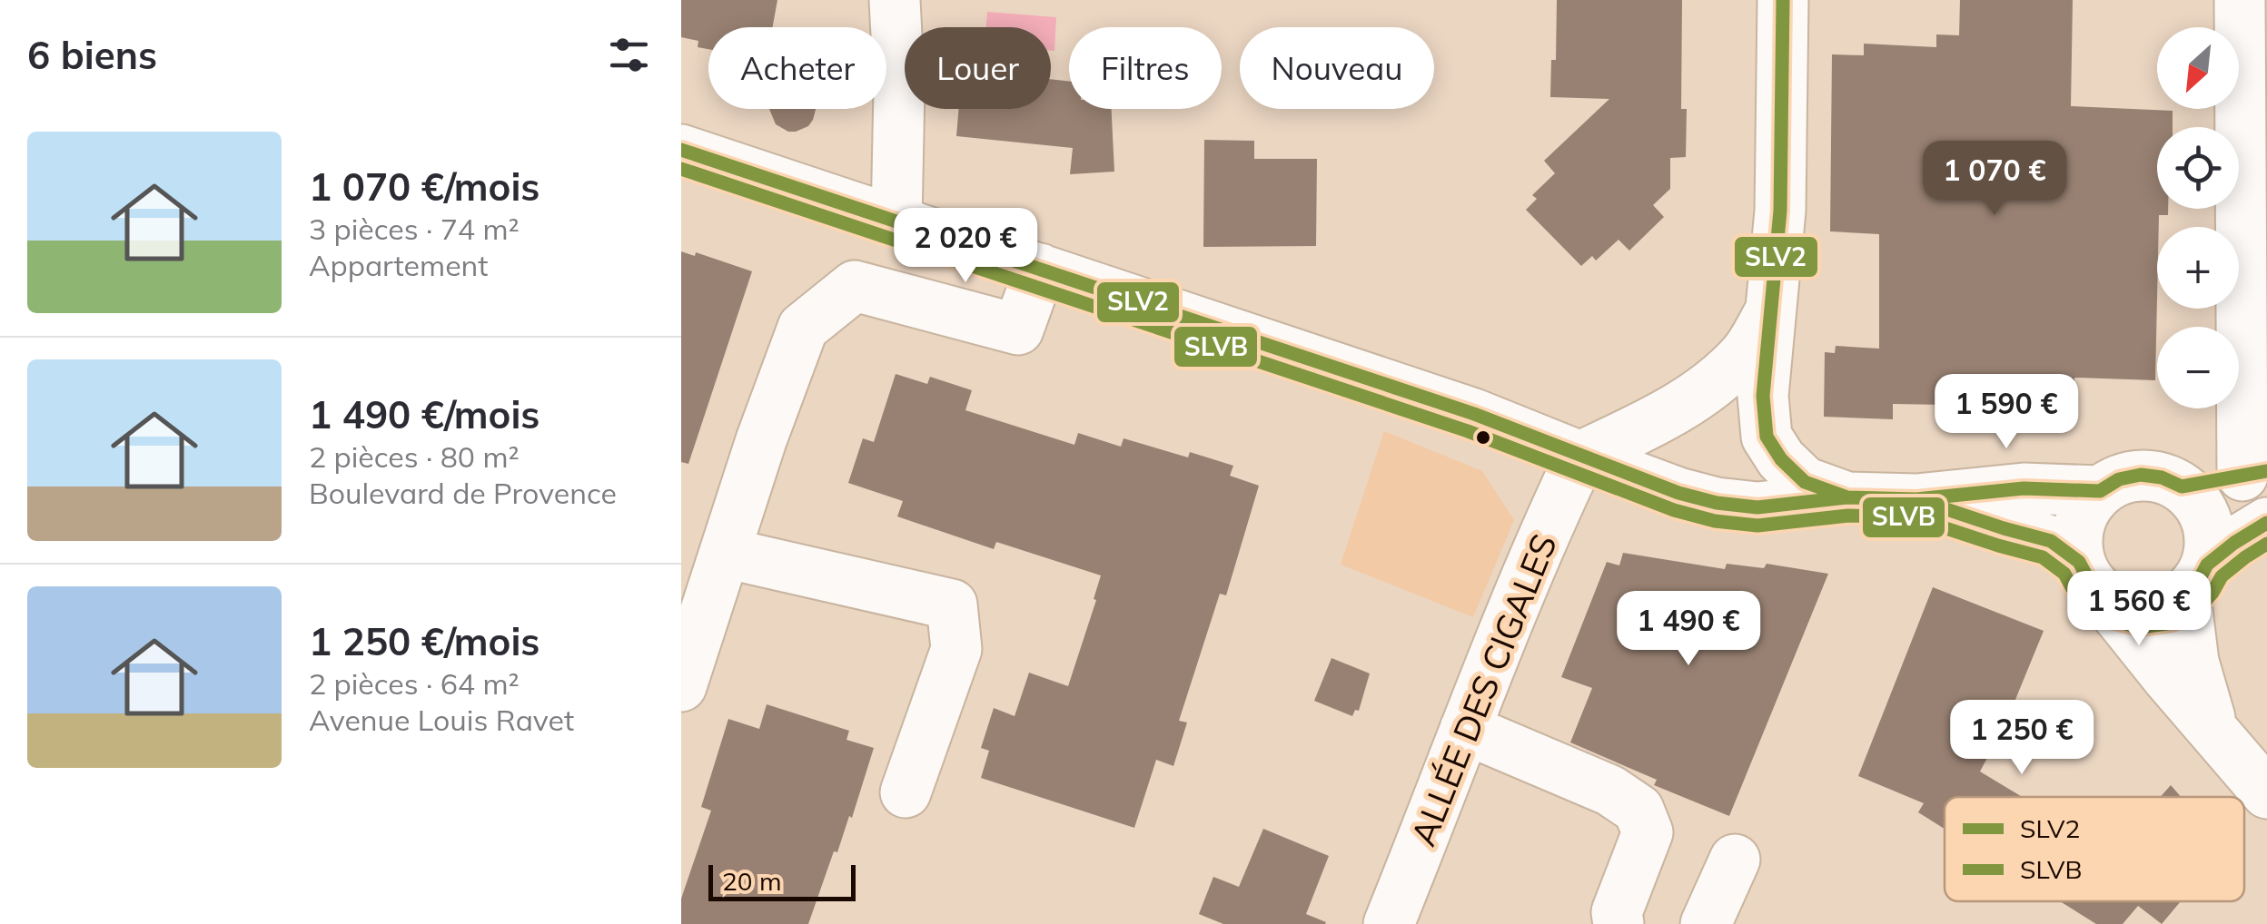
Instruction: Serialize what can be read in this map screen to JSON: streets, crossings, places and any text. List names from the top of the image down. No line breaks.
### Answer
{"streets":{"street":["ALLÉE DES CIGALES"]},"lines":["transit line SLV2","transit line SLVB"],"legend":["SLV2","SLVB"],"scale_bar":"20 m","north":"bottom left","page":{"heading":"6 biens","map_buttons":["+","−"],"chip":["Acheter","Louer","Filtres","Nouveau"],"list":[{"name":"1 070 €/mois","note":"3 pièces · 74 m² · Appartement"},{"name":"1 490 €/mois","note":"2 pièces · 80 m² · Boulevard de Provence"},{"name":"1 250 €/mois","note":"2 pièces · 64 m² · Avenue Louis Ravet"}],"price":["1 070 €","2 020 €","1 590 €","1 560 €","1 490 €","1 250 €"],"scale":"20 m"}}
